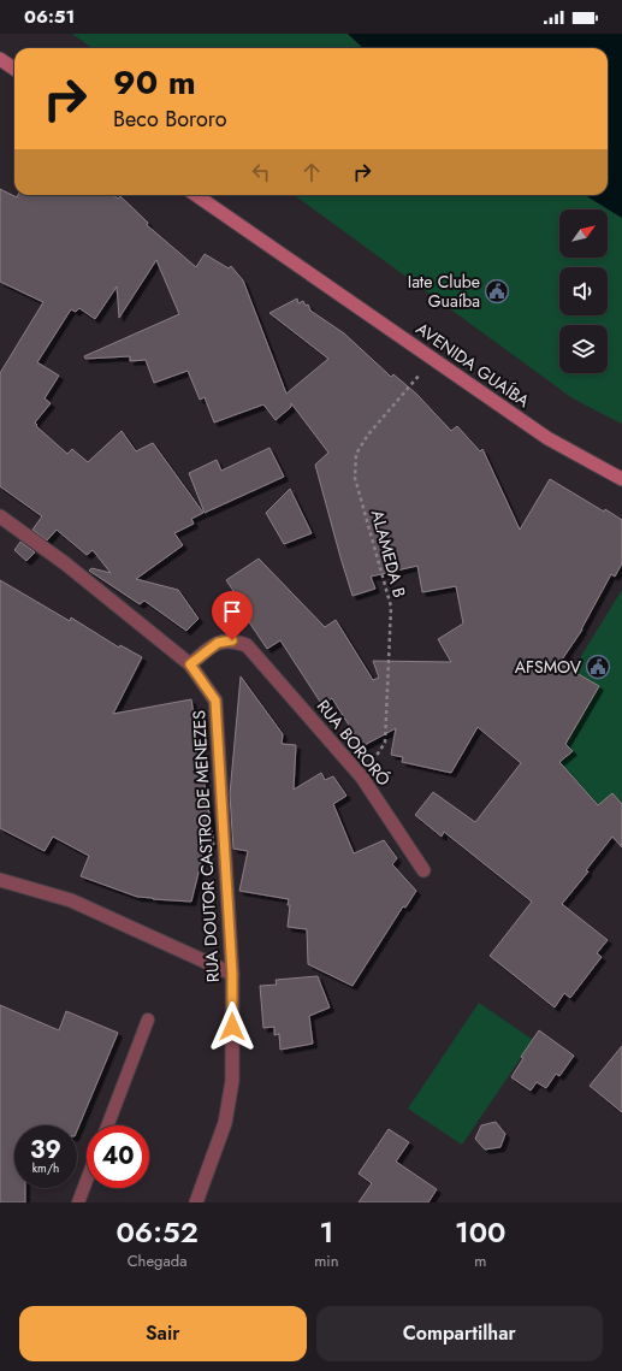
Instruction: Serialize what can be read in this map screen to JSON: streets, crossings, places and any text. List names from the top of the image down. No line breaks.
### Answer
{"streets":{"main road":["AVENIDA GUAÍBA"],"street":["RUA BORORÓ","RUA DOUTOR CASTRO DE MENEZES"],"path":["ALAMEDA B"]},"crossings":[["AVENIDA GUAÍBA","ALAMEDA B"],["ALAMEDA B","RUA BORORÓ"],["RUA BORORÓ","RUA DOUTOR CASTRO DE MENEZES"]],"places":{"public building":["Iate Clube Guaíba","AFSMOV"]},"north":"top right","page":{"status":"06:51","turn":["90 m","Beco Bororo"],"speed":"39 km/h","limit":"40","eta":["06:52","Chegada","1","min","100","m"],"buttons":["Sair","Compartilhar"]}}
